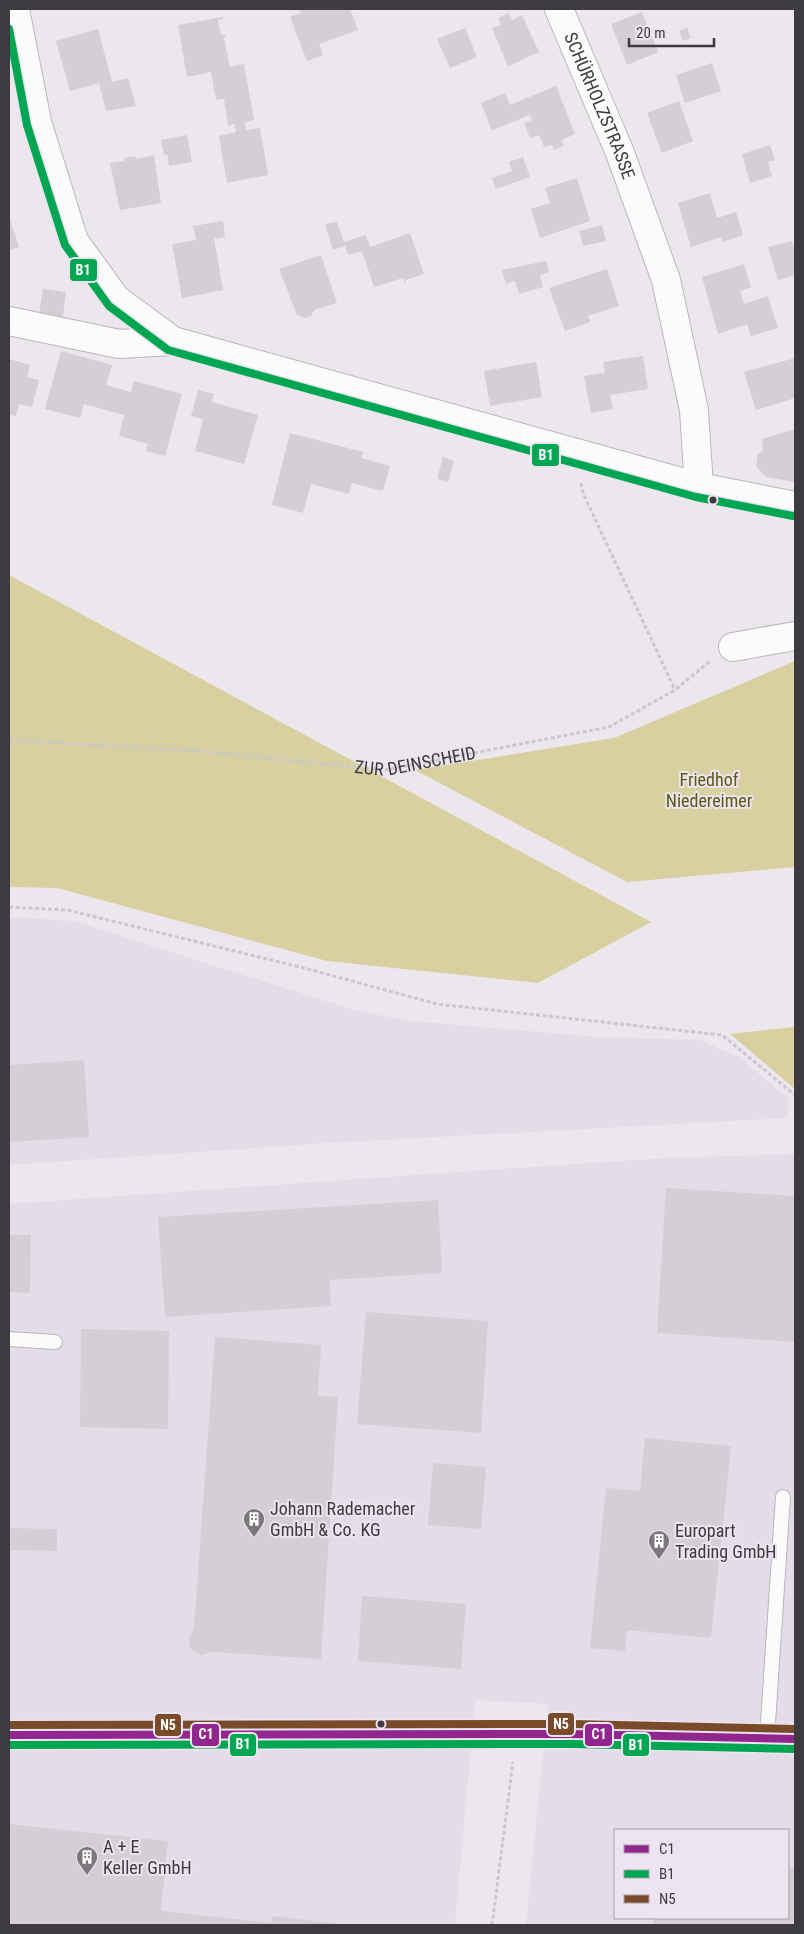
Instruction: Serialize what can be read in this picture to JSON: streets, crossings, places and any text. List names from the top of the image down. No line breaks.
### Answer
{"streets":{"street":["SCHÜRHOLZSTRASSE"],"path":["ZUR DEINSCHEID"]},"parks":["Friedhof Niedereimer"],"places":{"building":["Johann Rademacher GmbH & Co. KG","Europart Trading GmbH","A + E Keller GmbH"]},"lines":["transit line B1","transit line N5","transit line C1"],"legend":["C1","B1","N5"],"scale_bar":"20 m"}
